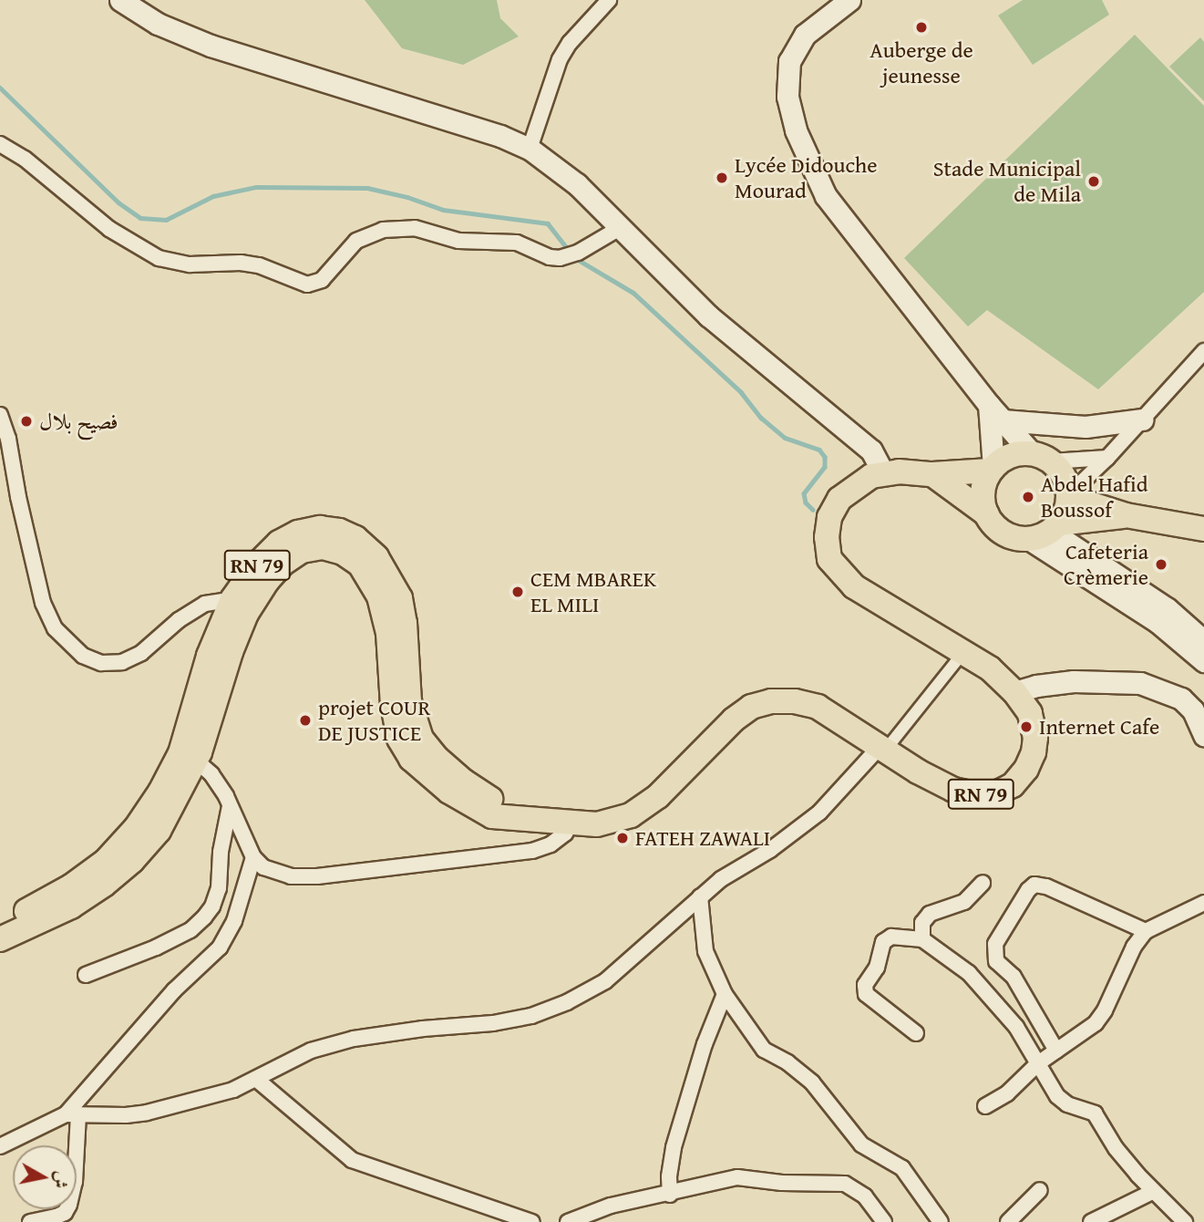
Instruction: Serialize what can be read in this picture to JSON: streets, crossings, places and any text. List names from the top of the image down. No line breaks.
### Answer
{"streets":{"main road":["RN 79"]},"places":["Auberge de jeunesse","Lycée Didouche Mourad","Stade Municipal de Mila","فصيح بلال","Abdel Hafid Boussof","Cafeteria Crèmerie","CEM MBAREK EL MILI","projet COUR DE JUSTICE","Internet Cafe","FATEH ZAWALI"],"north":"right"}
